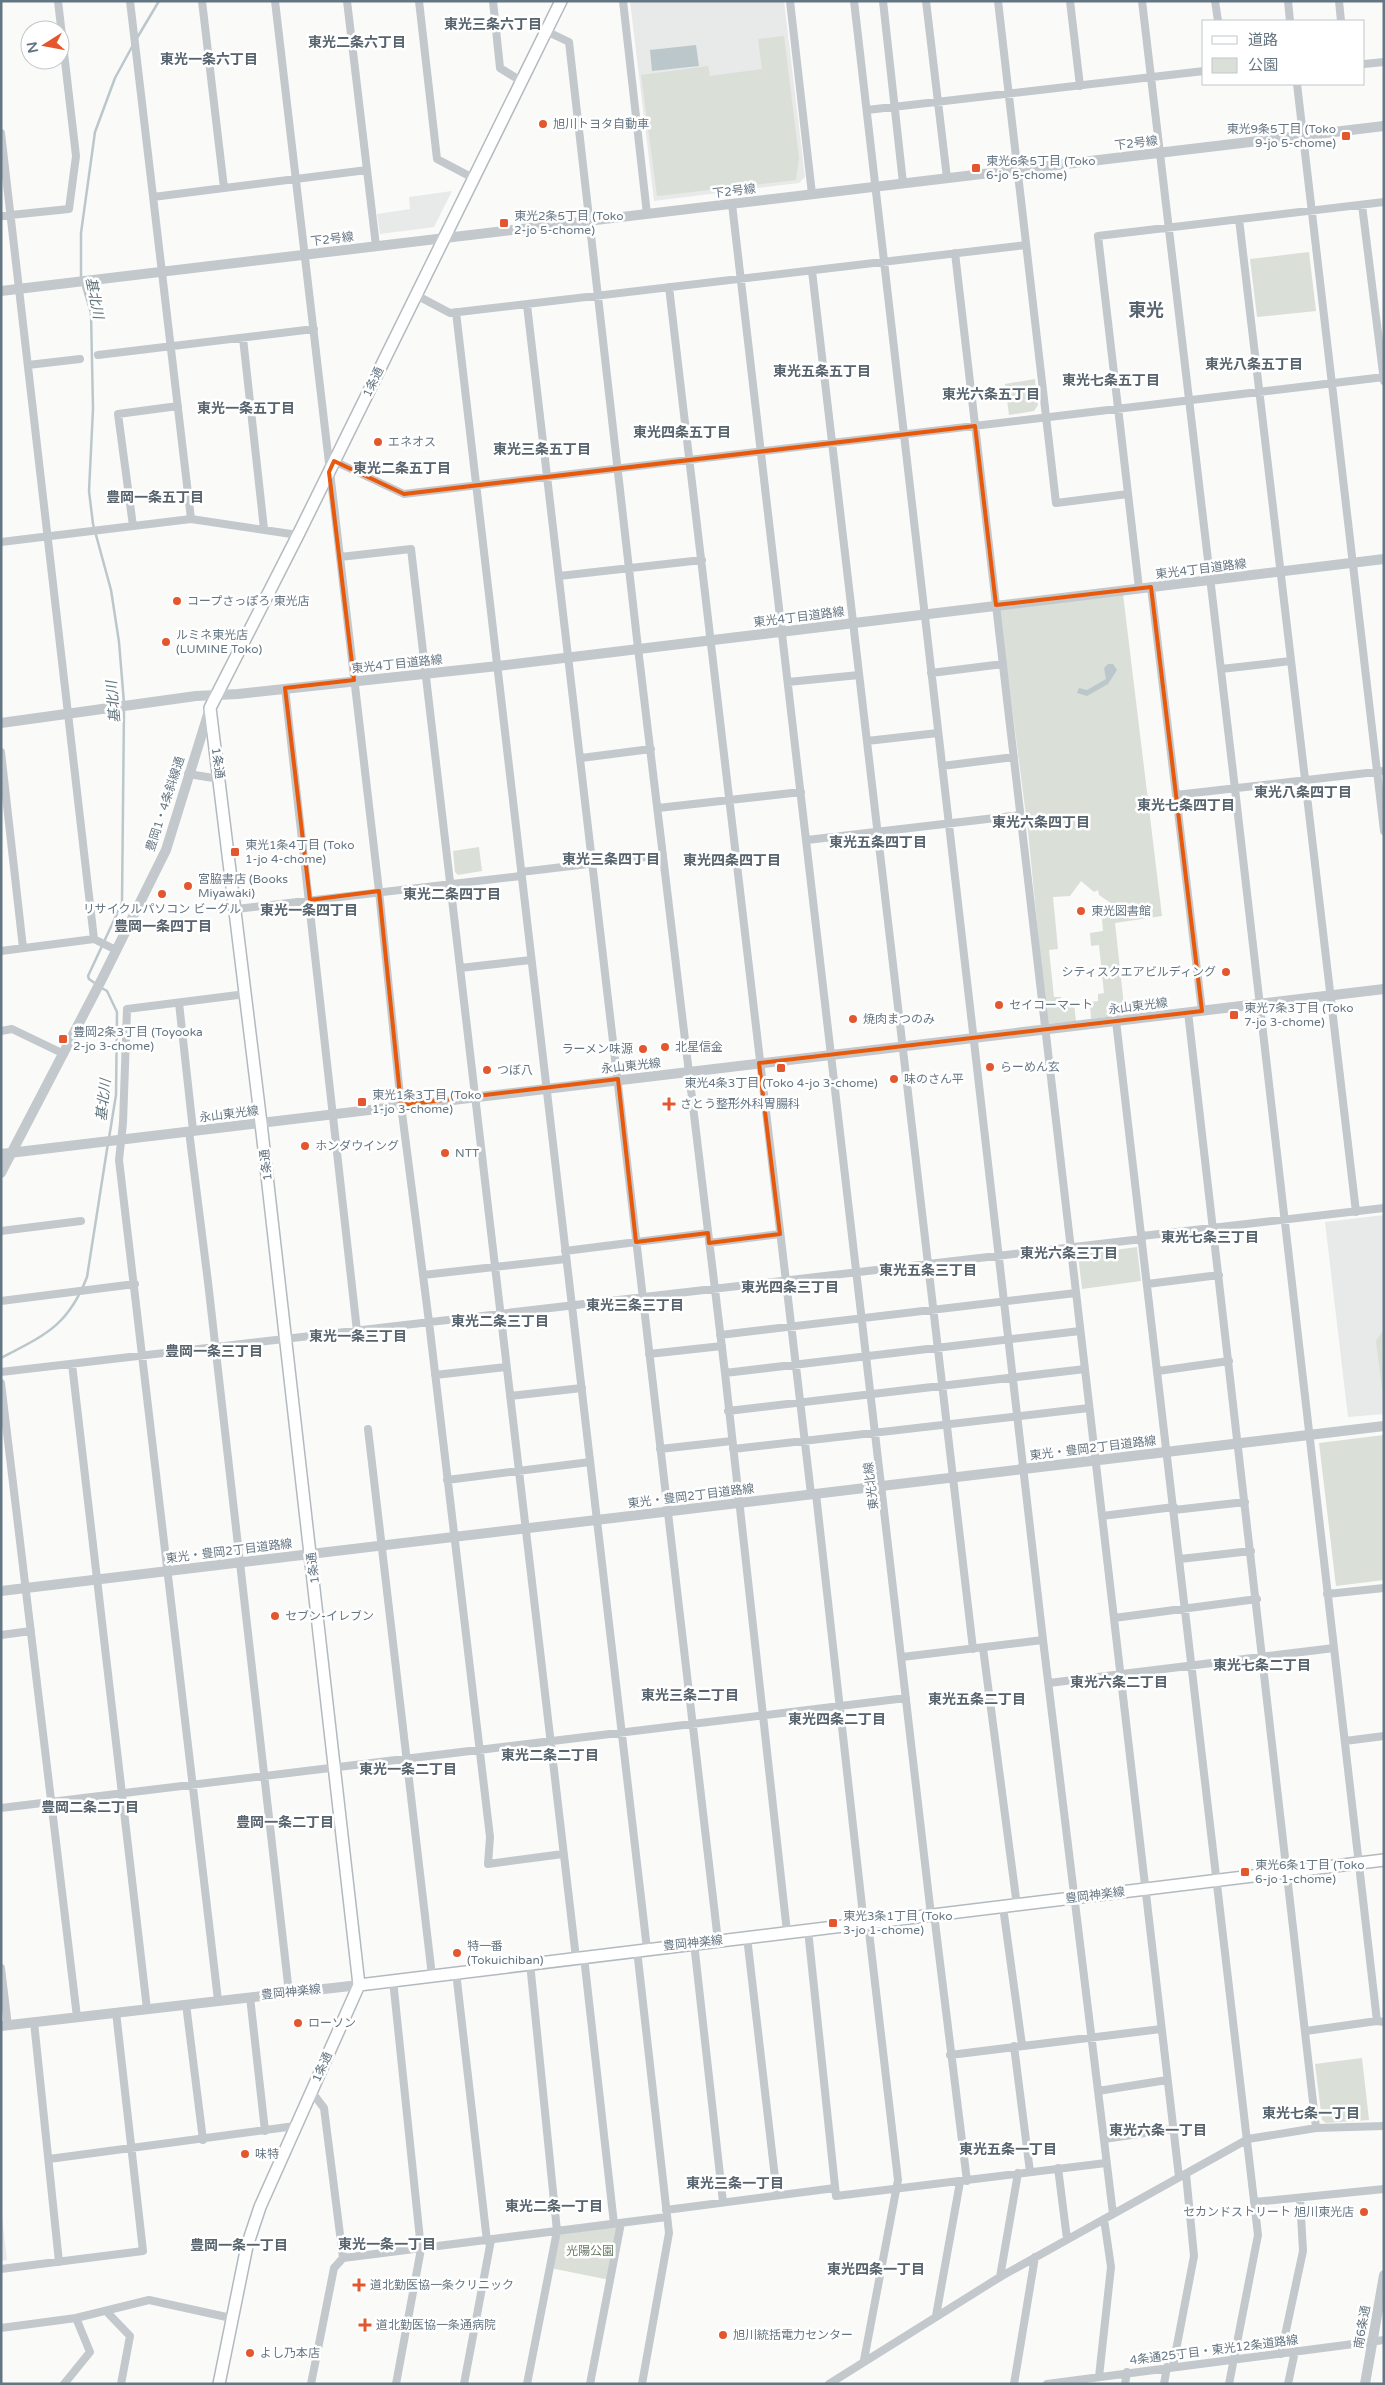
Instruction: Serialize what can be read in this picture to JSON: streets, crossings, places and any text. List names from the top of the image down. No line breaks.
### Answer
{"streets":{"main road":["1条通","豊岡神楽線"],"street":["下2号線","東光4丁目道路線","豊岡1・4条斜線通","永山東光線","東光・豊岡2丁目道路線","東光北線","南6条通","4条通25丁目・東光12条道路線"]},"crossings":[["下2号線","1条通"],["下2号線","東光北線"],["1条通","東光4丁目道路線"],["1条通","豊岡1・4条斜線通"],["1条通","永山東光線"],["1条通","東光・豊岡2丁目道路線"],["1条通","豊岡神楽線"],["東光4丁目道路線","東光北線"],["豊岡1・4条斜線通","永山東光線"],["永山東光線","東光北線"],["東光・豊岡2丁目道路線","東光北線"],["東光北線","豊岡神楽線"],["南6条通","4条通25丁目・東光12条道路線"]],"districts":["東光三条六丁目","東光二条六丁目","東光一条六丁目","東光","東光八条五丁目","東光五条五丁目","東光七条五丁目","東光六条五丁目","東光一条五丁目","東光四条五丁目","東光三条五丁目","東光二条五丁目","豊岡一条五丁目","東光八条四丁目","東光七条四丁目","東光六条四丁目","東光五条四丁目","東光三条四丁目","東光四条四丁目","東光二条四丁目","東光一条四丁目","豊岡一条四丁目","東光七条三丁目","東光六条三丁目","東光五条三丁目","東光四条三丁目","東光三条三丁目","東光二条三丁目","東光一条三丁目","豊岡一条三丁目","東光七条二丁目","東光六条二丁目","東光三条二丁目","東光五条二丁目","東光四条二丁目","東光二条二丁目","東光一条二丁目","豊岡二条二丁目","豊岡一条二丁目","東光七条一丁目","東光六条一丁目","東光五条一丁目","東光三条一丁目","東光二条一丁目","東光一条一丁目","豊岡一条一丁目","東光四条一丁目"],"water":["基北川"],"parks":["光陽公園"],"places":{"other":["旭川トヨタ自動車","エネオス","コープさっぽろ 東光店","ルミネ東光店 (LUMINE Toko)","宮脇書店 (Books Miyawaki)","リサイクルパソコン ビーグル","東光図書館","シティスクエアビルディング","セイコーマート","焼肉まつのみ","北星信金","ラーメン味源","らーめん玄","つぼ八","味のさん平","ホンダウイング","NTT","セブン-イレブン","特一番 (Tokuichiban)","ローソン","味特","セカンドストリート 旭川東光店","旭川統括電力センター","よし乃本店"],"transit":["東光9条5丁目 (Toko 9-jo 5-chome)","東光6条5丁目 (Toko 6-jo 5-chome)","東光2条5丁目 (Toko 2-jo 5-chome)","東光1条4丁目 (Toko 1-jo 4-chome)","東光7条3丁目 (Toko 7-jo 3-chome)","豊岡2条3丁目 (Toyooka 2-jo 3-chome)","東光4条3丁目 (Toko 4-jo 3-chome)","東光1条3丁目 (Toko 1-jo 3-chome)","東光6条1丁目 (Toko 6-jo 1-chome)","東光3条1丁目 (Toko 3-jo 1-chome)"],"health":["さとう整形外科胃腸科","道北勤医協一条クリニック","道北勤医協一条通病院"]},"legend":["道路","公園"],"north":"left"}
